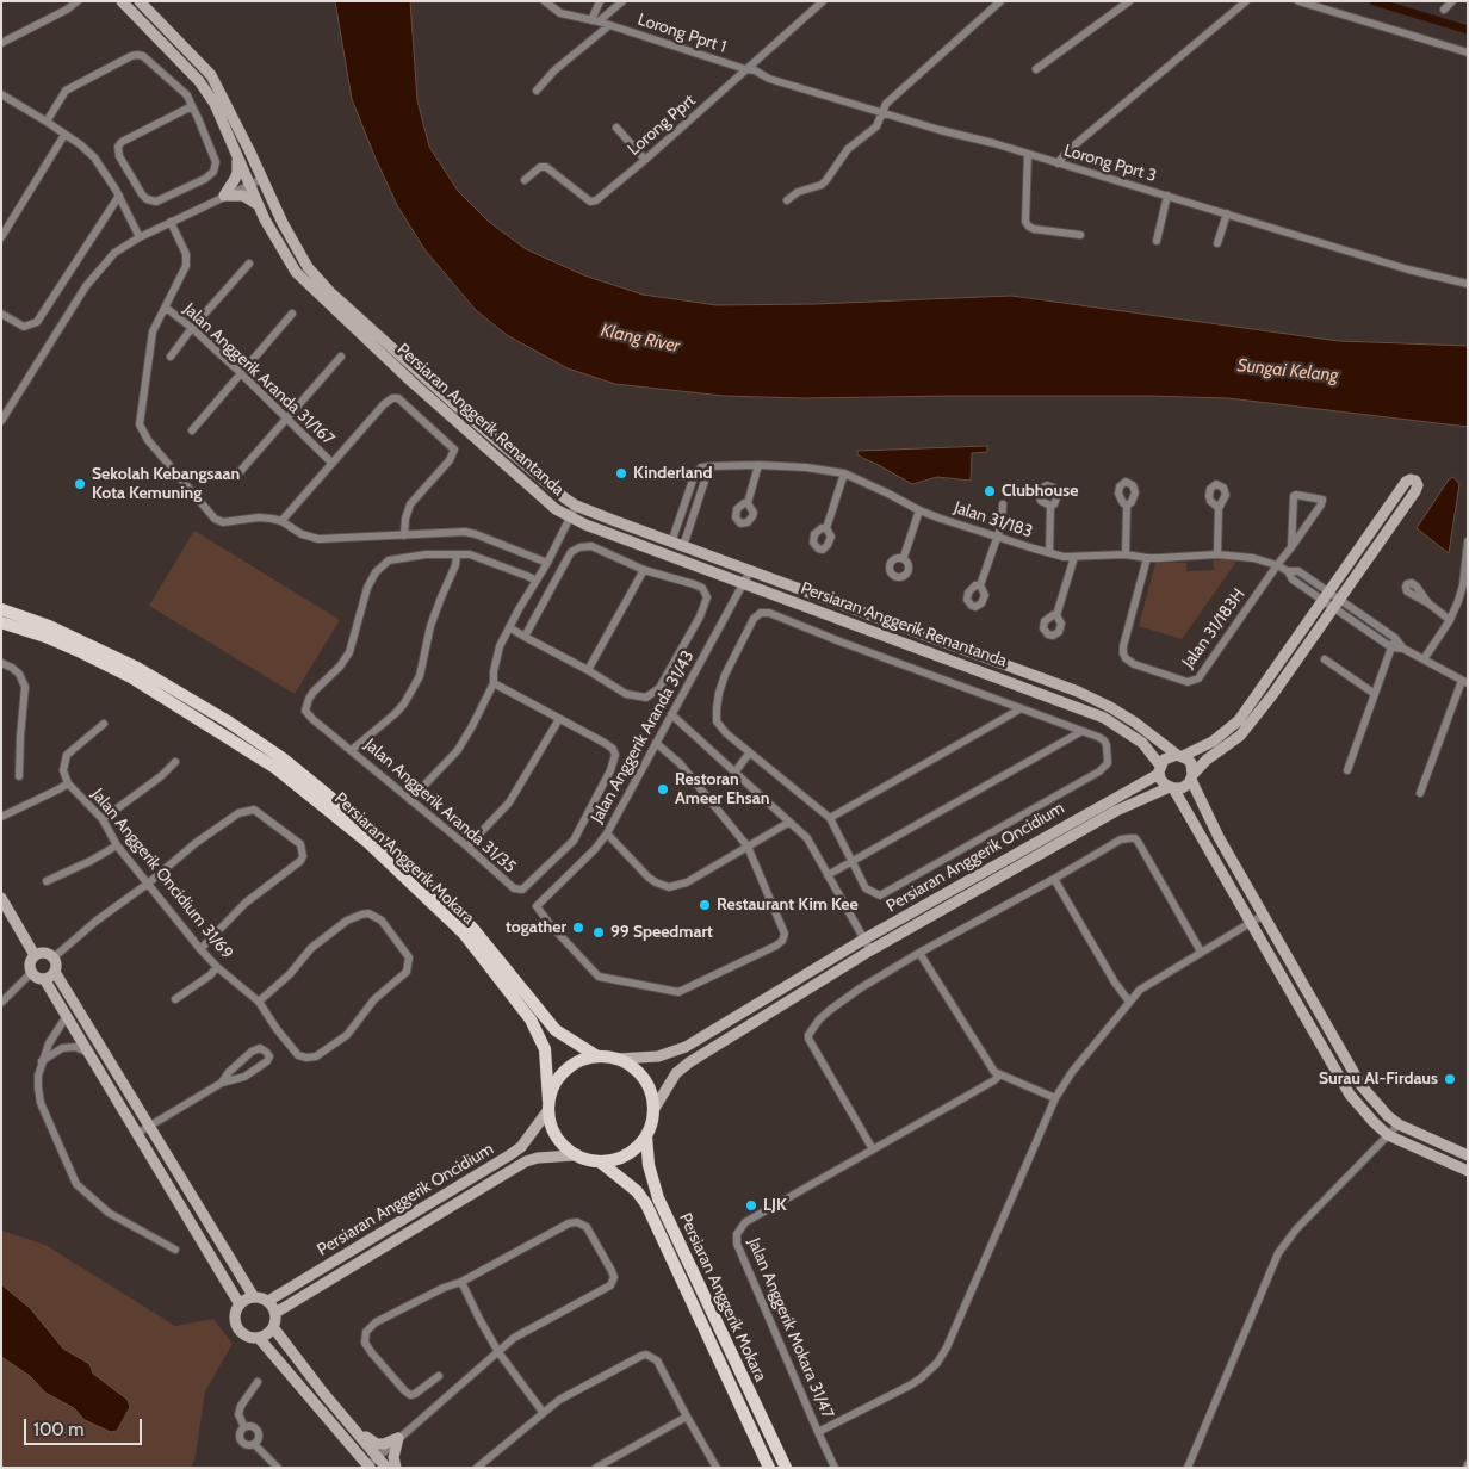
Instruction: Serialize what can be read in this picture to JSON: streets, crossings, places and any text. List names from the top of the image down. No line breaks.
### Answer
{"streets":{"main road":["Persiaran Anggerik Renantanda","Persiaran Anggerik Oncidium","Persiaran Anggerik Mokara"],"street":["Lorong Pprt 1","Lorong Pprt","Lorong Pprt 3","Jalan Anggerik Aranda 31/167","Jalan 31/183","Jalan 31/183H","Jalan Anggerik Aranda 31/43","Jalan Anggerik Aranda 31/35","Jalan Anggerik Oncidium 31/69","Jalan Anggerik Mokara 31/47"]},"crossings":[["Lorong Pprt 1","Lorong Pprt"],["Lorong Pprt 1","Lorong Pprt 3"],["Lorong Pprt","Lorong Pprt 3"],["Persiaran Anggerik Renantanda","Jalan Anggerik Aranda 31/43"],["Persiaran Anggerik Renantanda","Persiaran Anggerik Oncidium"],["Jalan 31/183","Jalan 31/183H"],["Persiaran Anggerik Oncidium","Persiaran Anggerik Mokara"]],"water":["Klang River","Sungai Kelang"],"places":["Kinderland","Sekolah Kebangsaan Kota Kemuning","Clubhouse","Restoran Ameer Ehsan","Restaurant Kim Kee","togather","99 Speedmart","Surau Al-Firdaus","LJK"],"scale_bar":"100 m"}
